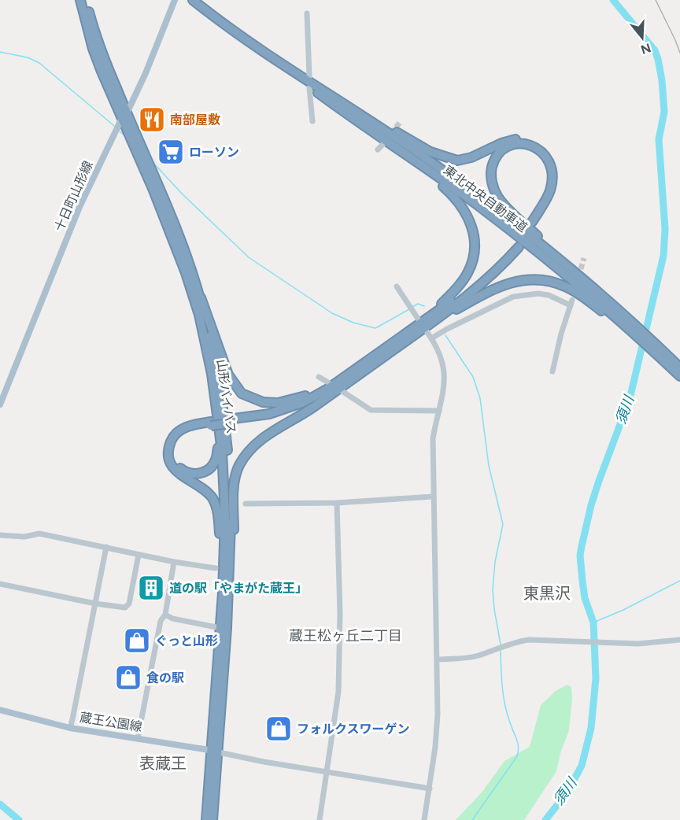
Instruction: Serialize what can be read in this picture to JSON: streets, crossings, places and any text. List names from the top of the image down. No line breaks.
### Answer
{"streets":{"highway":["東北中央自動車道","山形バイパス"],"main road":["十日町山形線","蔵王公園線"]},"crossings":[["十日町山形線","山形バイパス"],["山形バイパス","蔵王公園線"]],"districts":["東黒沢","蔵王松ヶ丘二丁目","表蔵王"],"water":["須川"],"places":{"restaurant":["南部屋敷"],"supermarket":["ローソン"],"building":["道の駅「やまがた蔵王」"],"shop":["ぐっと山形","食の駅","フォルクスワーゲン"]},"north":"bottom"}
